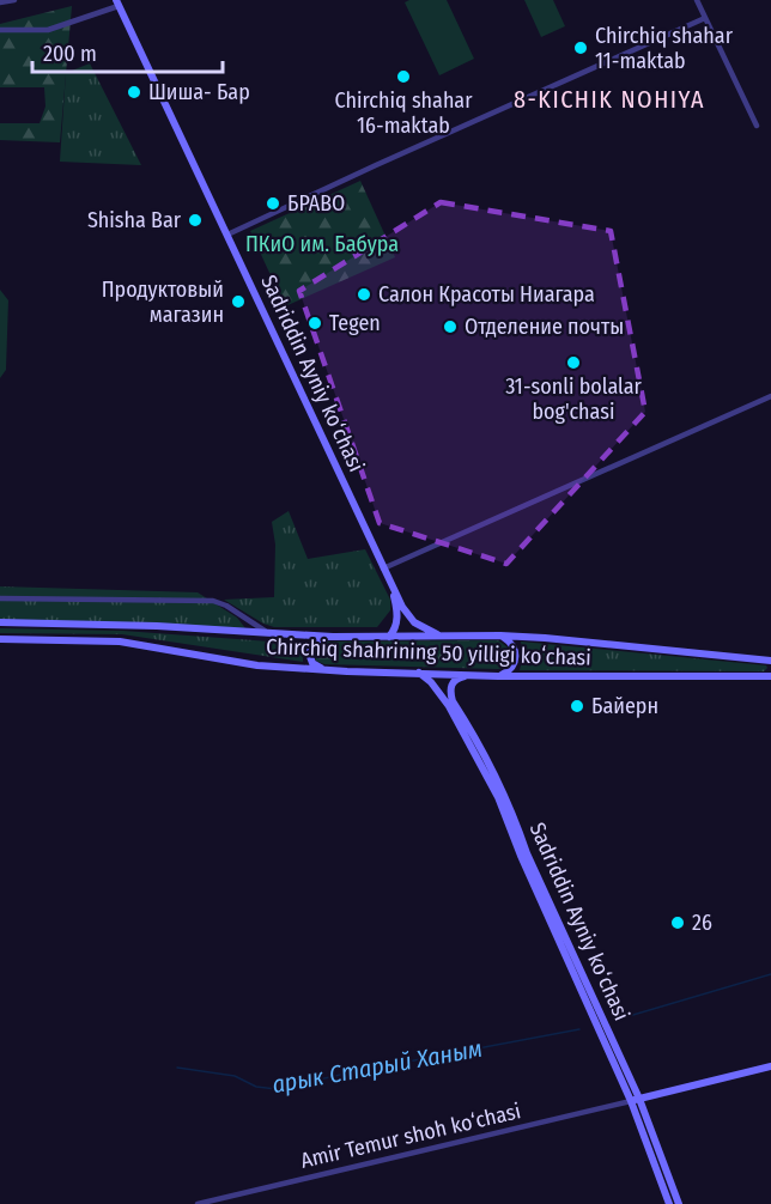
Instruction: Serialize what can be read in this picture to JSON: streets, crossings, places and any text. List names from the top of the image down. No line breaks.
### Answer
{"streets":{"main road":["Sadriddin Ayniy ko‘chasi","Chirchiq shahrining 50 yilligi koʻchasi","Amir Temur shoh ko‘chasi"]},"crossings":[["Sadriddin Ayniy ko‘chasi","Chirchiq shahrining 50 yilligi koʻchasi"],["Sadriddin Ayniy ko‘chasi","Amir Temur shoh ko‘chasi"]],"districts":["8-KICHIK NOHIYA"],"water":["арык Старый Ханым"],"parks":["ПКиО им. Бабура"],"places":["Chirchiq shahar 11-maktab","Chirchiq shahar 16-maktab","Шиша- Бар","БРАВО","Shisha Bar","Салон Красоты Ниагара","Продуктовый магазин","Tegen","Отделение почты","31-sonli bolalar bog'chasi","Байерн","26"],"scale_bar":"200 m"}
